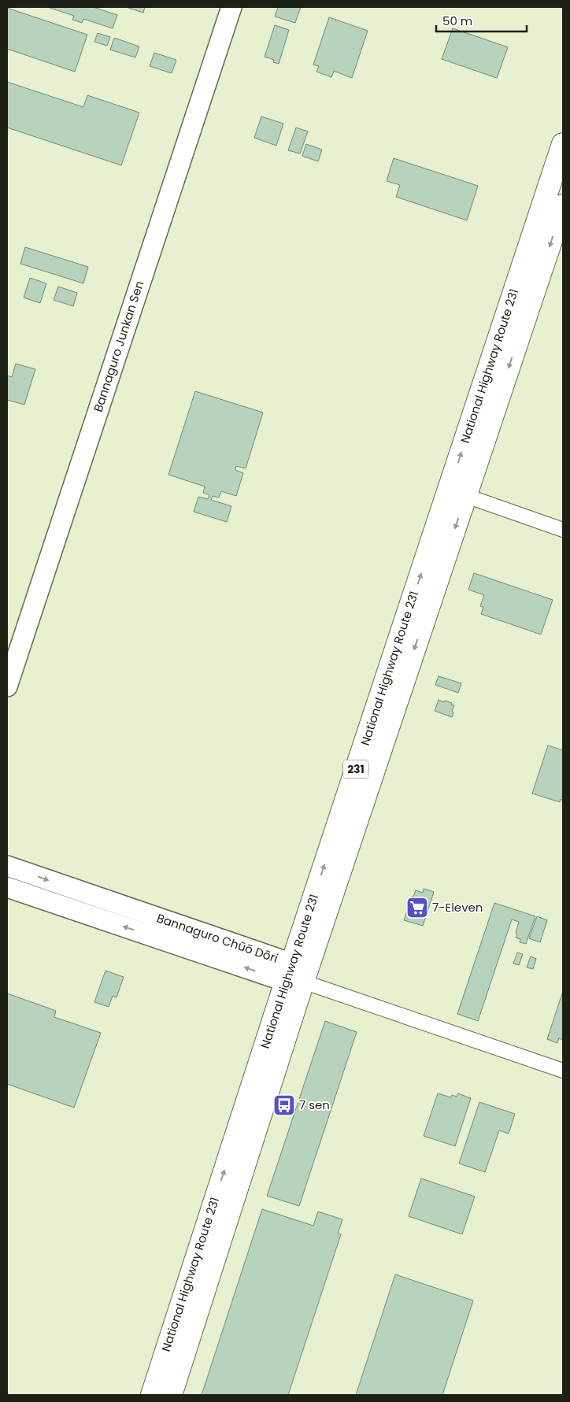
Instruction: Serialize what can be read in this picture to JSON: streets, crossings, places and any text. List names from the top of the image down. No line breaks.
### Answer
{"streets":{"highway":["National Highway Route 231","231"],"street":["Bannaguro Junkan Sen","Bannaguro Chūō Dōri"]},"crossings":[["National Highway Route 231","Bannaguro Chūō Dōri"]],"places":{"supermarket":["7-Eleven"],"bus stop":["7 sen"]},"scale_bar":"50 m"}
